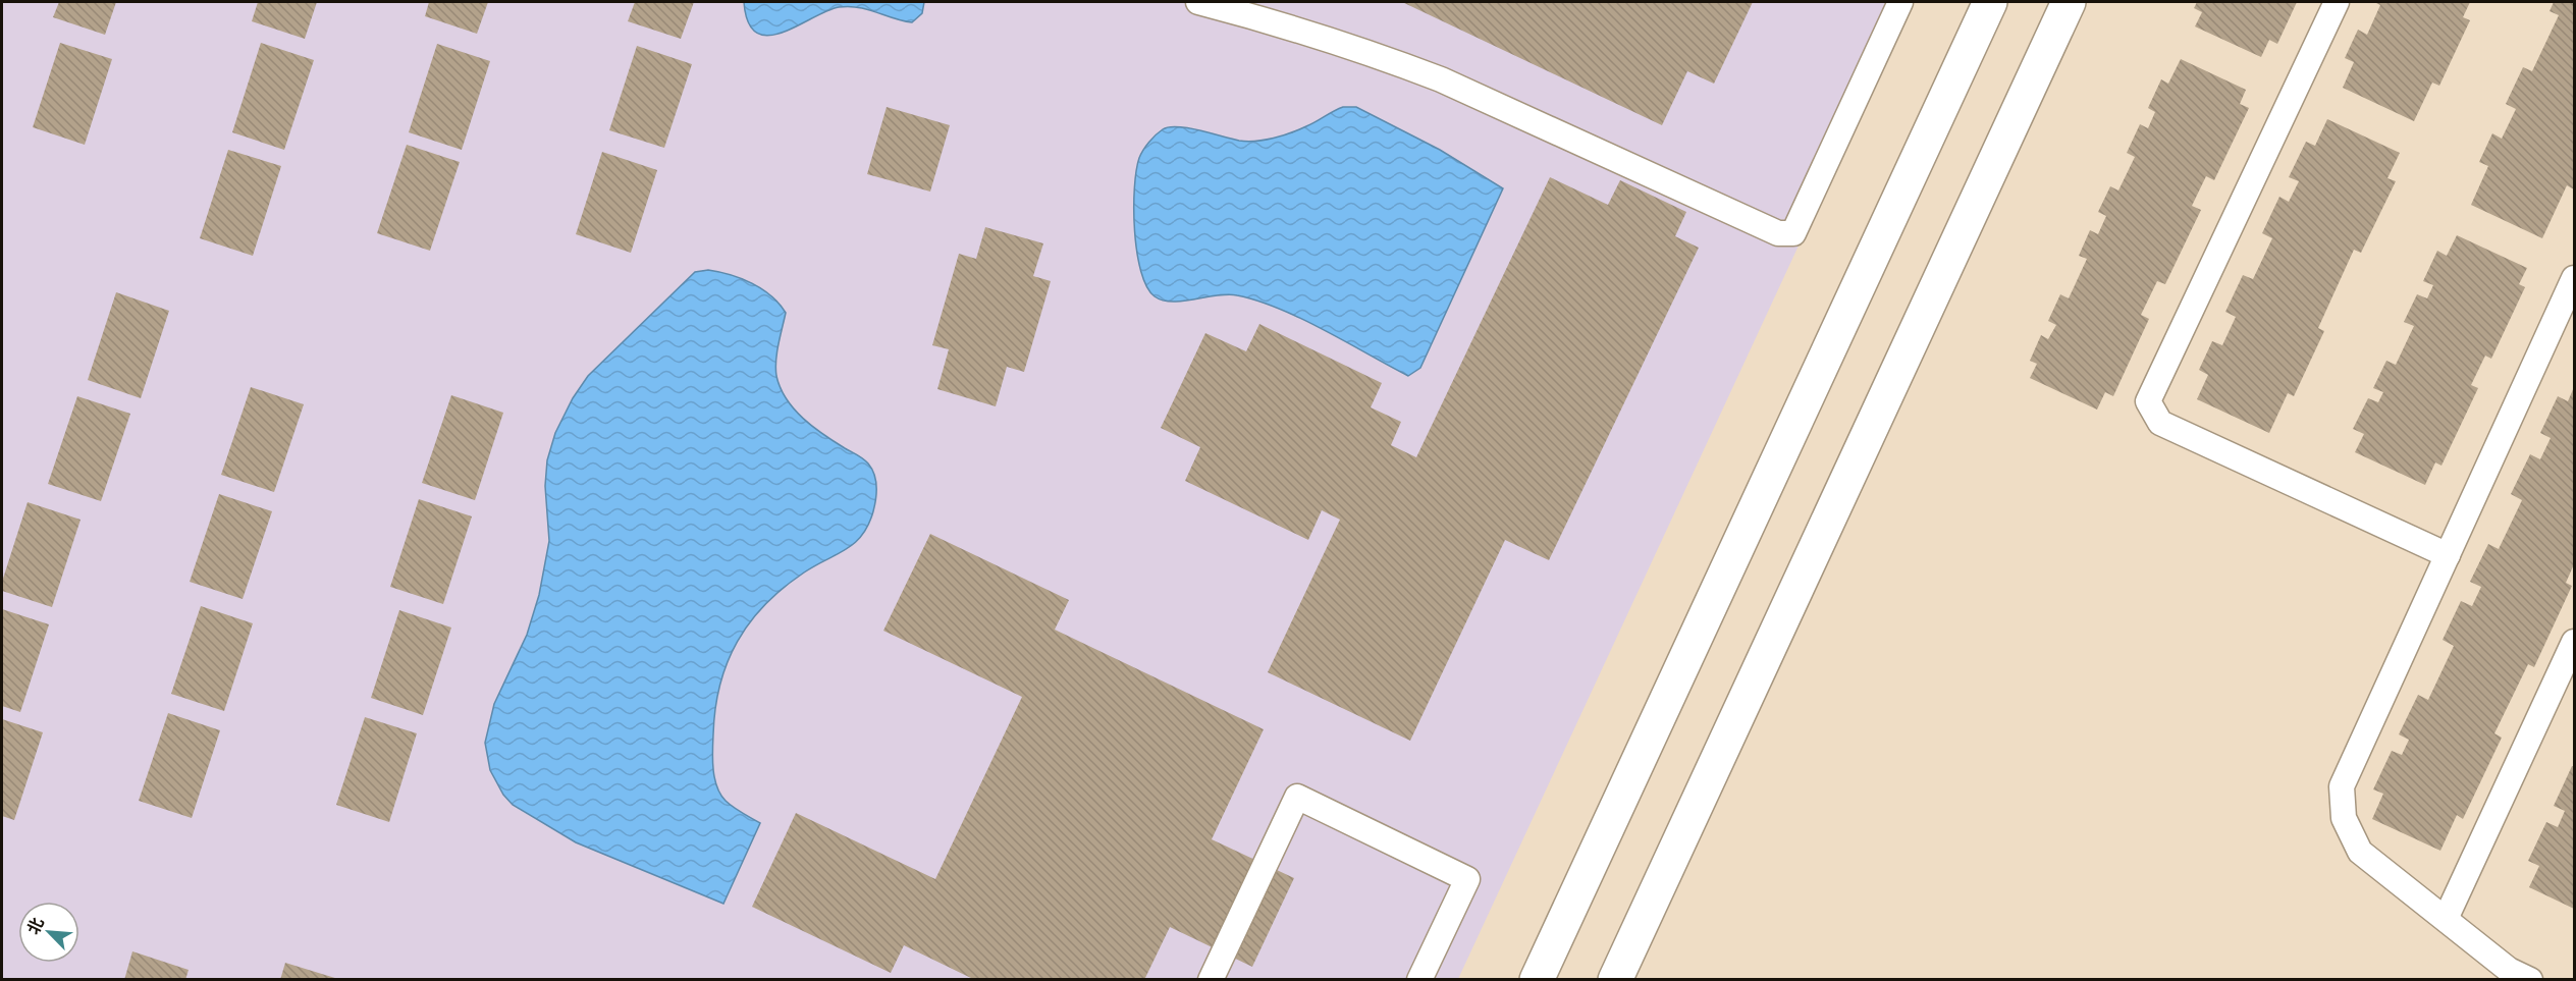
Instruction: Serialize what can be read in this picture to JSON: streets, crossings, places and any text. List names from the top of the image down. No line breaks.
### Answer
{"north":"top left"}
